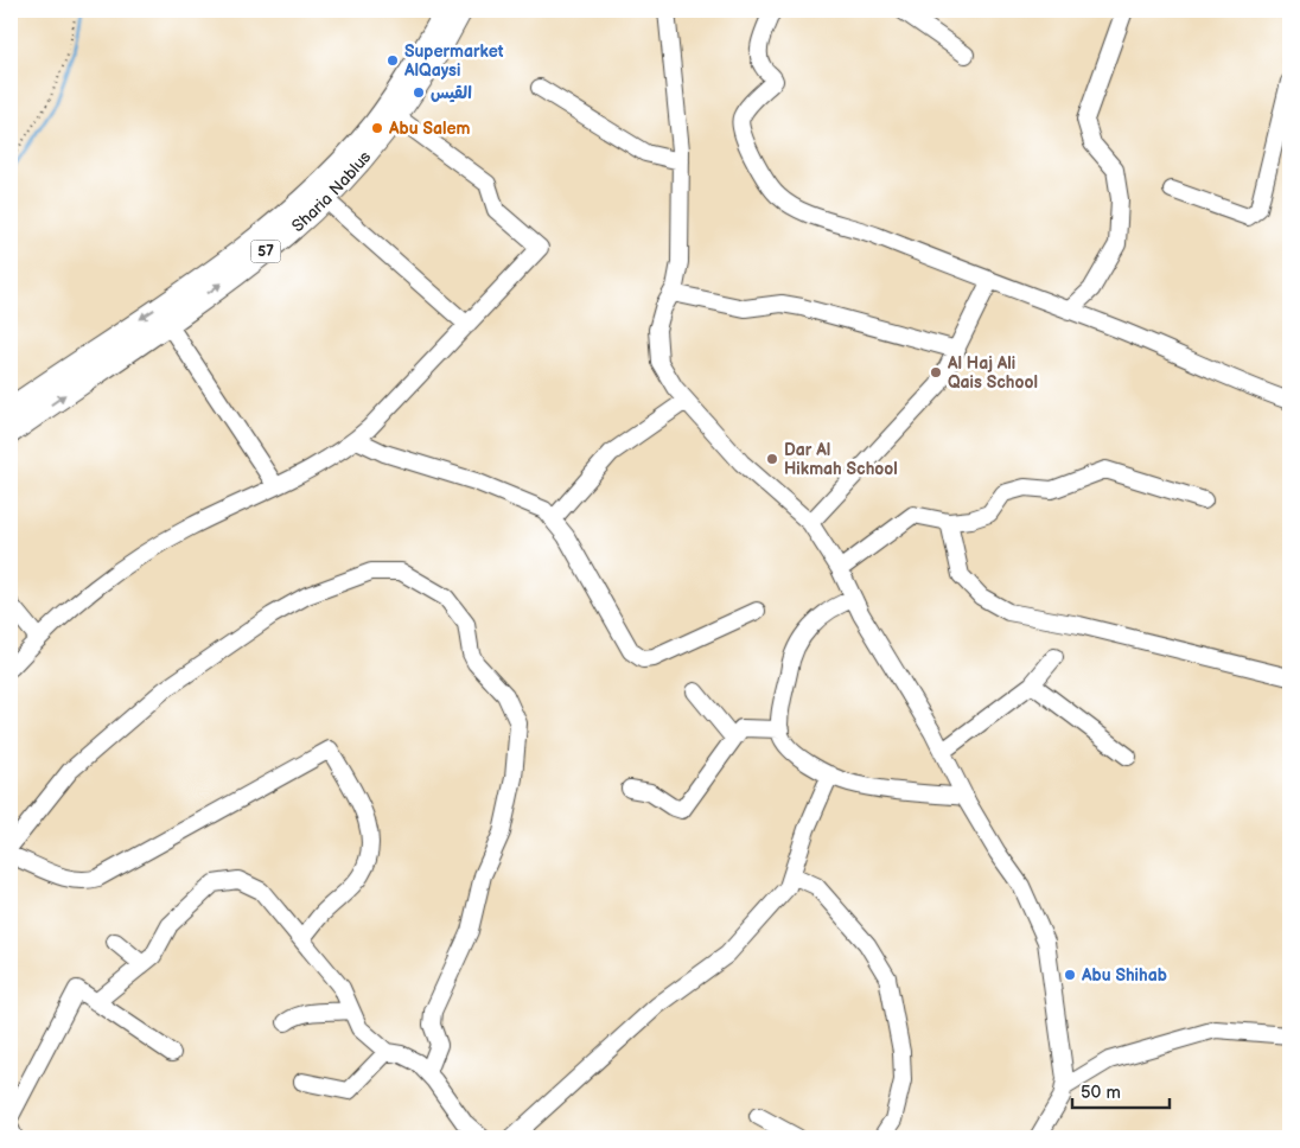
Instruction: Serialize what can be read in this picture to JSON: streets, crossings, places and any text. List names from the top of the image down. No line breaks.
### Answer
{"streets":{"main road":["Sharia Nablus","57"]},"places":["Supermarket AlQaysi","القيس","Abu Salem","Al Haj Ali Qais School","Dar Al Hikmah School","Abu Shihab"],"scale_bar":"50 m"}
